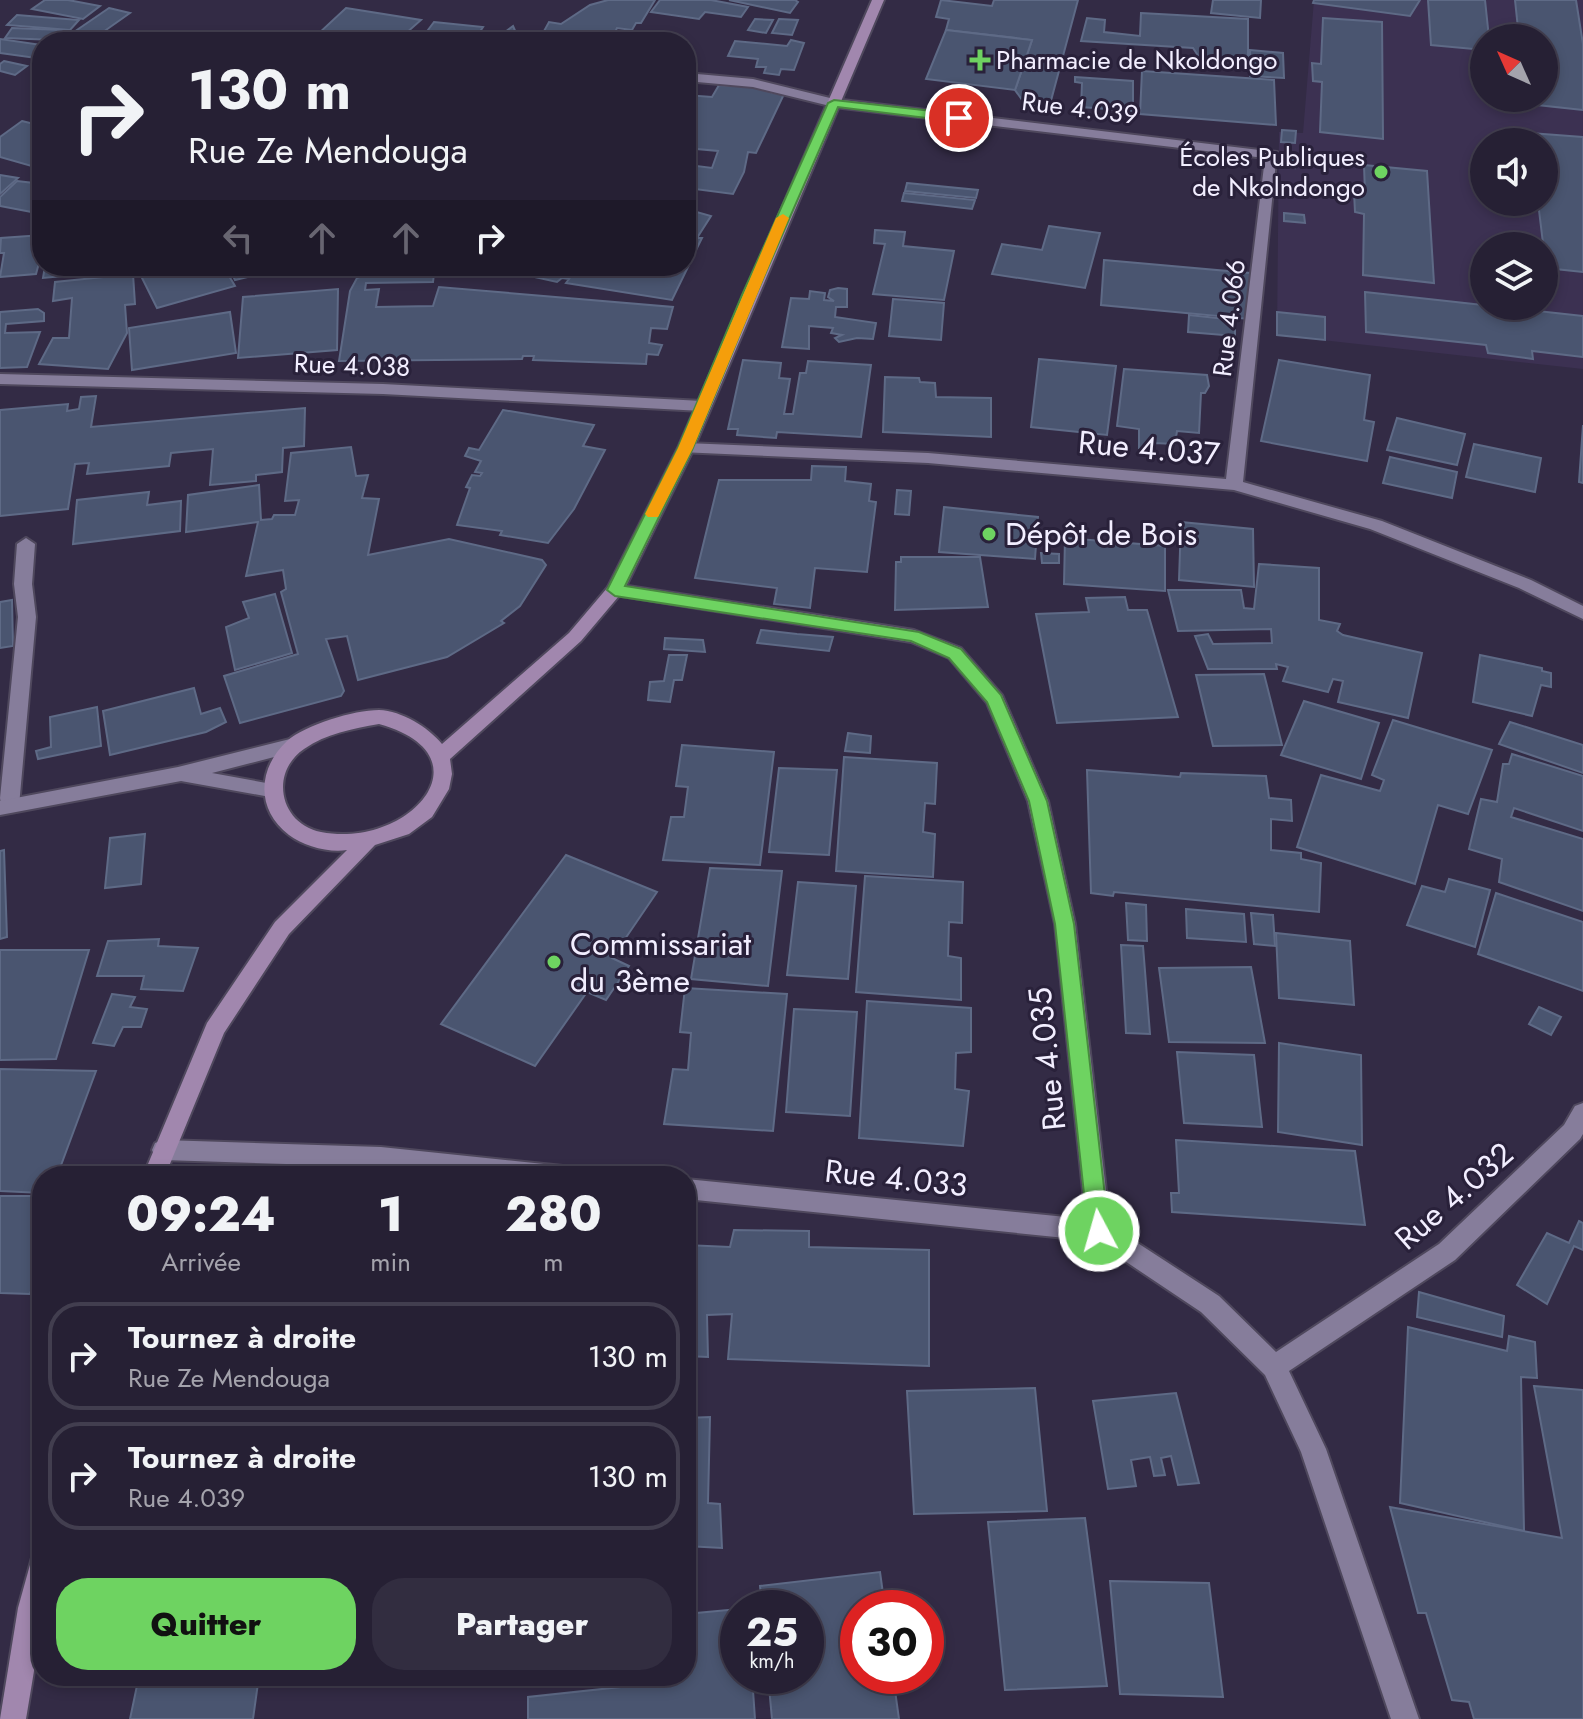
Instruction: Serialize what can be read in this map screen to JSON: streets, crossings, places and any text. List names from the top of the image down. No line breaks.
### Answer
{"streets":{"street":["Rue 4.039","Rue 4.066","Rue 4.038","Rue 4.037","Rue 4.035","Rue 4.033","Rue 4.032"]},"crossings":[["Rue 4.039","Rue 4.066"],["Rue 4.066","Rue 4.037"],["Rue 4.035","Rue 4.033"]],"places":{"health":["Pharmacie de Nkoldongo"],"other":["Écoles Publiques de Nkolndongo","Dépôt de Bois","Commissariat du 3ème"]},"north":"top left","page":{"turn":["130 m","Rue Ze Mendouga"],"eta":["09:24","Arrivée","1","min","280","m"],"list":[{"name":"Tournez à droite","note":"Rue Ze Mendouga","value":"130 m"},{"name":"Tournez à droite","note":"Rue 4.039","value":"130 m"}],"buttons":["Quitter","Partager"],"speed":"25 km/h","limit":"30"}}
